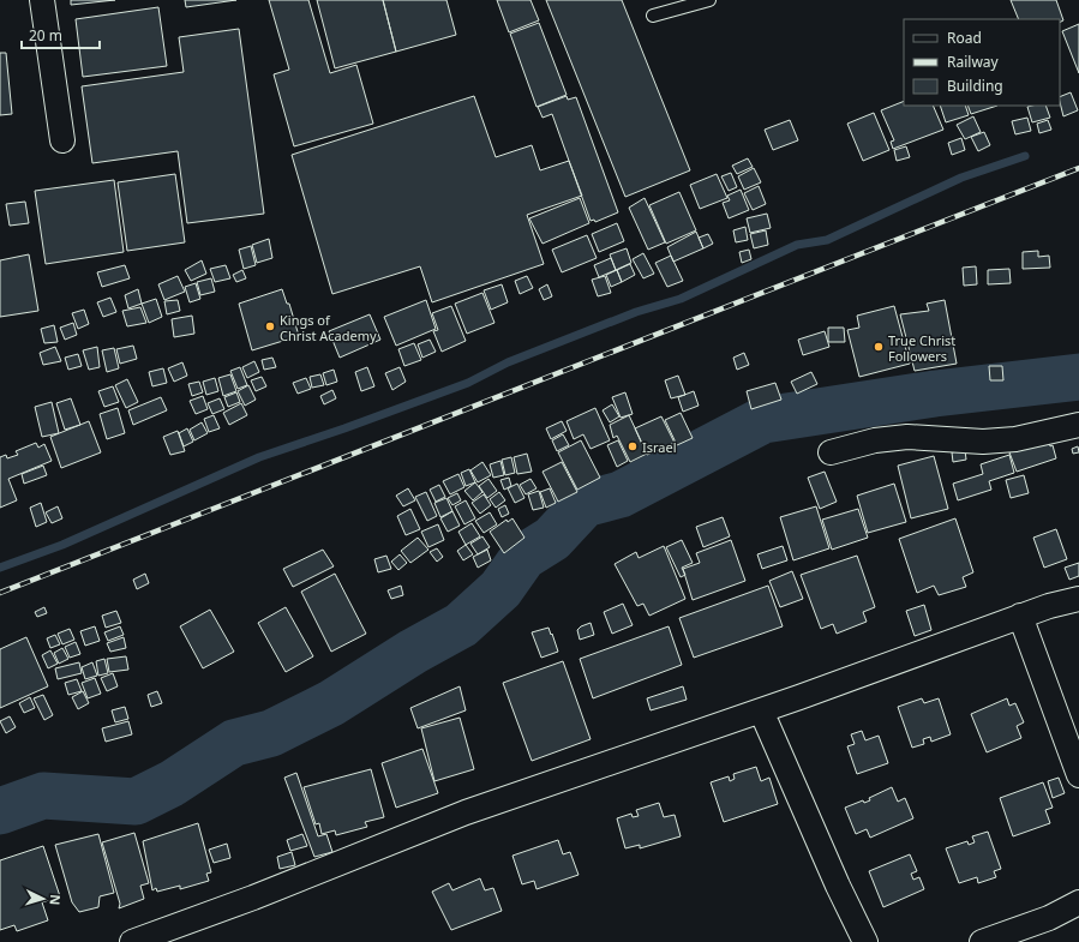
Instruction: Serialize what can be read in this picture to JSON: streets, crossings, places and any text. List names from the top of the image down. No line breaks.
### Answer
{"places":["Kings of Christ Academy","True Christ Followers","Israel"],"legend":["Road","Railway","Building"],"scale_bar":"20 m","north":"right"}
